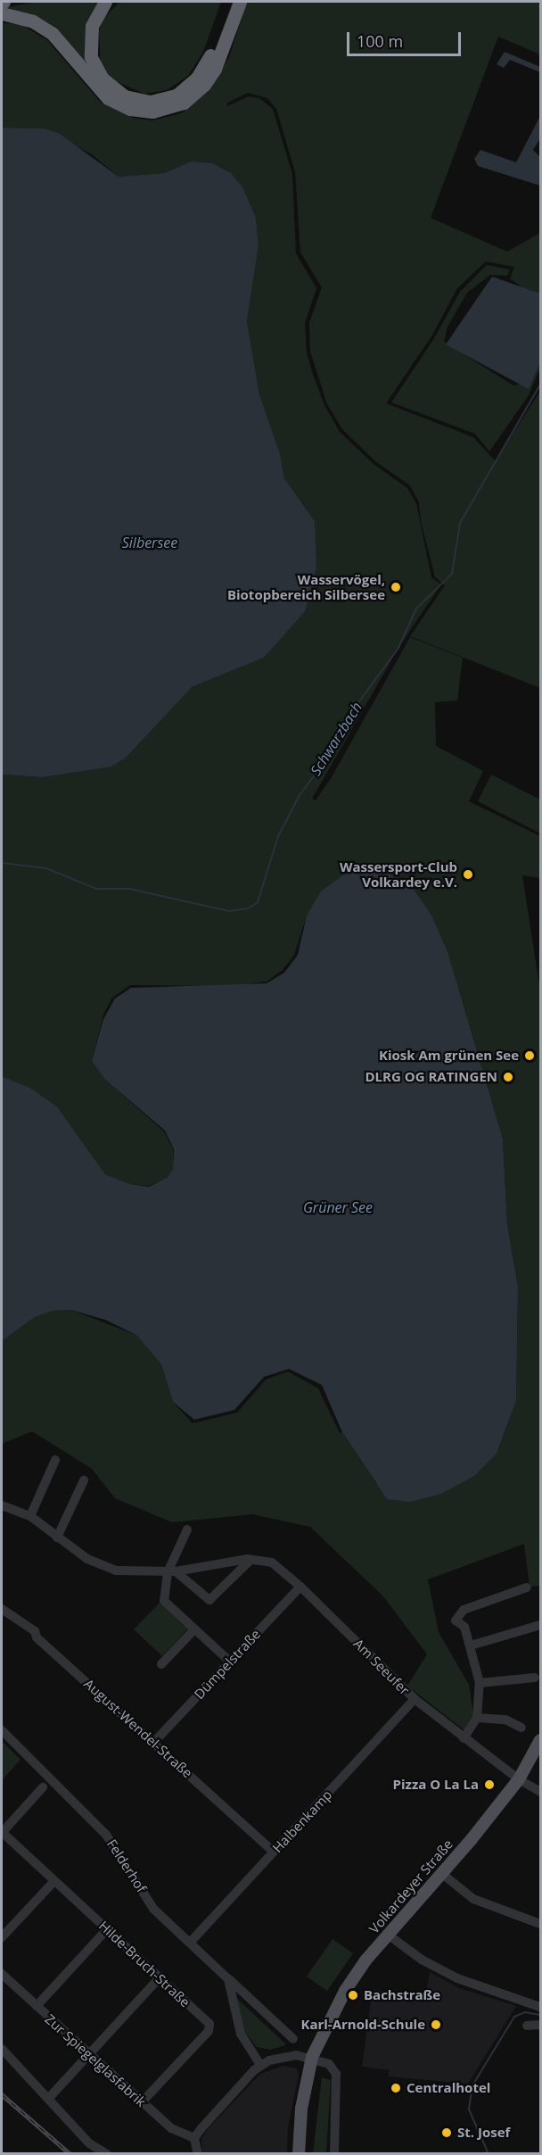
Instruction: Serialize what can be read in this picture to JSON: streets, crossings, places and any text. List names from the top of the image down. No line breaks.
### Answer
{"streets":{"main road":["Volkardeyer Straße"],"street":["Dümpelstraße","Am Seeufer","August-Wendel-Straße","Halbenkamp","Felderhof","Hilde-Bruch-Straße","Zur Spiegelglasfabrik"]},"crossings":[["Dümpelstraße","Am Seeufer"],["Dümpelstraße","August-Wendel-Straße"],["Am Seeufer","Halbenkamp"],["Am Seeufer","Volkardeyer Straße"],["August-Wendel-Straße","Halbenkamp"],["Halbenkamp","Felderhof"],["Hilde-Bruch-Straße","Zur Spiegelglasfabrik"]],"water":["Silbersee","Schwarzbach","Grüner See"],"places":["Wasservögel, Biotopbereich Silbersee","Wassersport-Club Volkardey e.V.","Kiosk Am grünen See","DLRG OG RATINGEN","Pizza O La La","Bachstraße","Karl-Arnold-Schule","Centralhotel","St. Josef"],"scale_bar":"100 m"}
